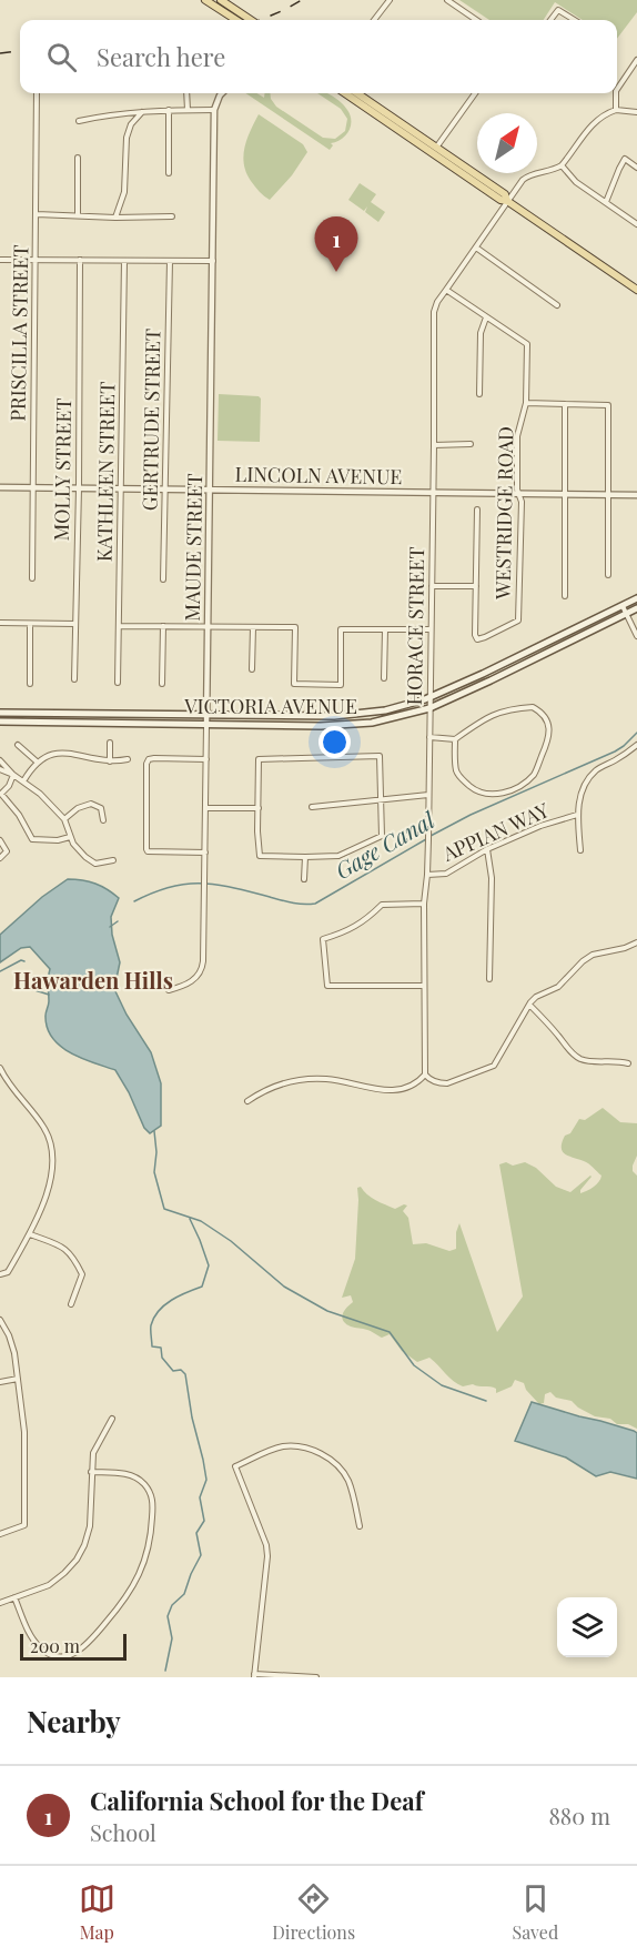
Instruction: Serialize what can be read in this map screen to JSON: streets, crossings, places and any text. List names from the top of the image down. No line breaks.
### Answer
{"streets":{"main road":["VICTORIA AVENUE"],"street":["PRISCILLA STREET","GERTRUDE STREET","MOLLY STREET","KATHLEEN STREET","LINCOLN AVENUE","WESTRIDGE ROAD","MAUDE STREET","HORACE STREET","APPIAN WAY"]},"crossings":[["PRISCILLA STREET","LINCOLN AVENUE"],["GERTRUDE STREET","LINCOLN AVENUE"],["MOLLY STREET","LINCOLN AVENUE"],["KATHLEEN STREET","LINCOLN AVENUE"],["LINCOLN AVENUE","WESTRIDGE ROAD"],["LINCOLN AVENUE","MAUDE STREET"],["LINCOLN AVENUE","HORACE STREET"],["WESTRIDGE ROAD","HORACE STREET"],["MAUDE STREET","VICTORIA AVENUE"],["HORACE STREET","VICTORIA AVENUE"],["HORACE STREET","APPIAN WAY"]],"districts":["Hawarden Hills"],"water":["Gage Canal"],"scale_bar":"200 m","north":"top right","page":{"search":"Search here","pins":"1","scale":"200 m","heading":"Nearby","list":[{"mark":"1","name":"California School for the Deaf","note":"School","value":"880 m"}],"nav":["Map","Directions","Saved"]}}
